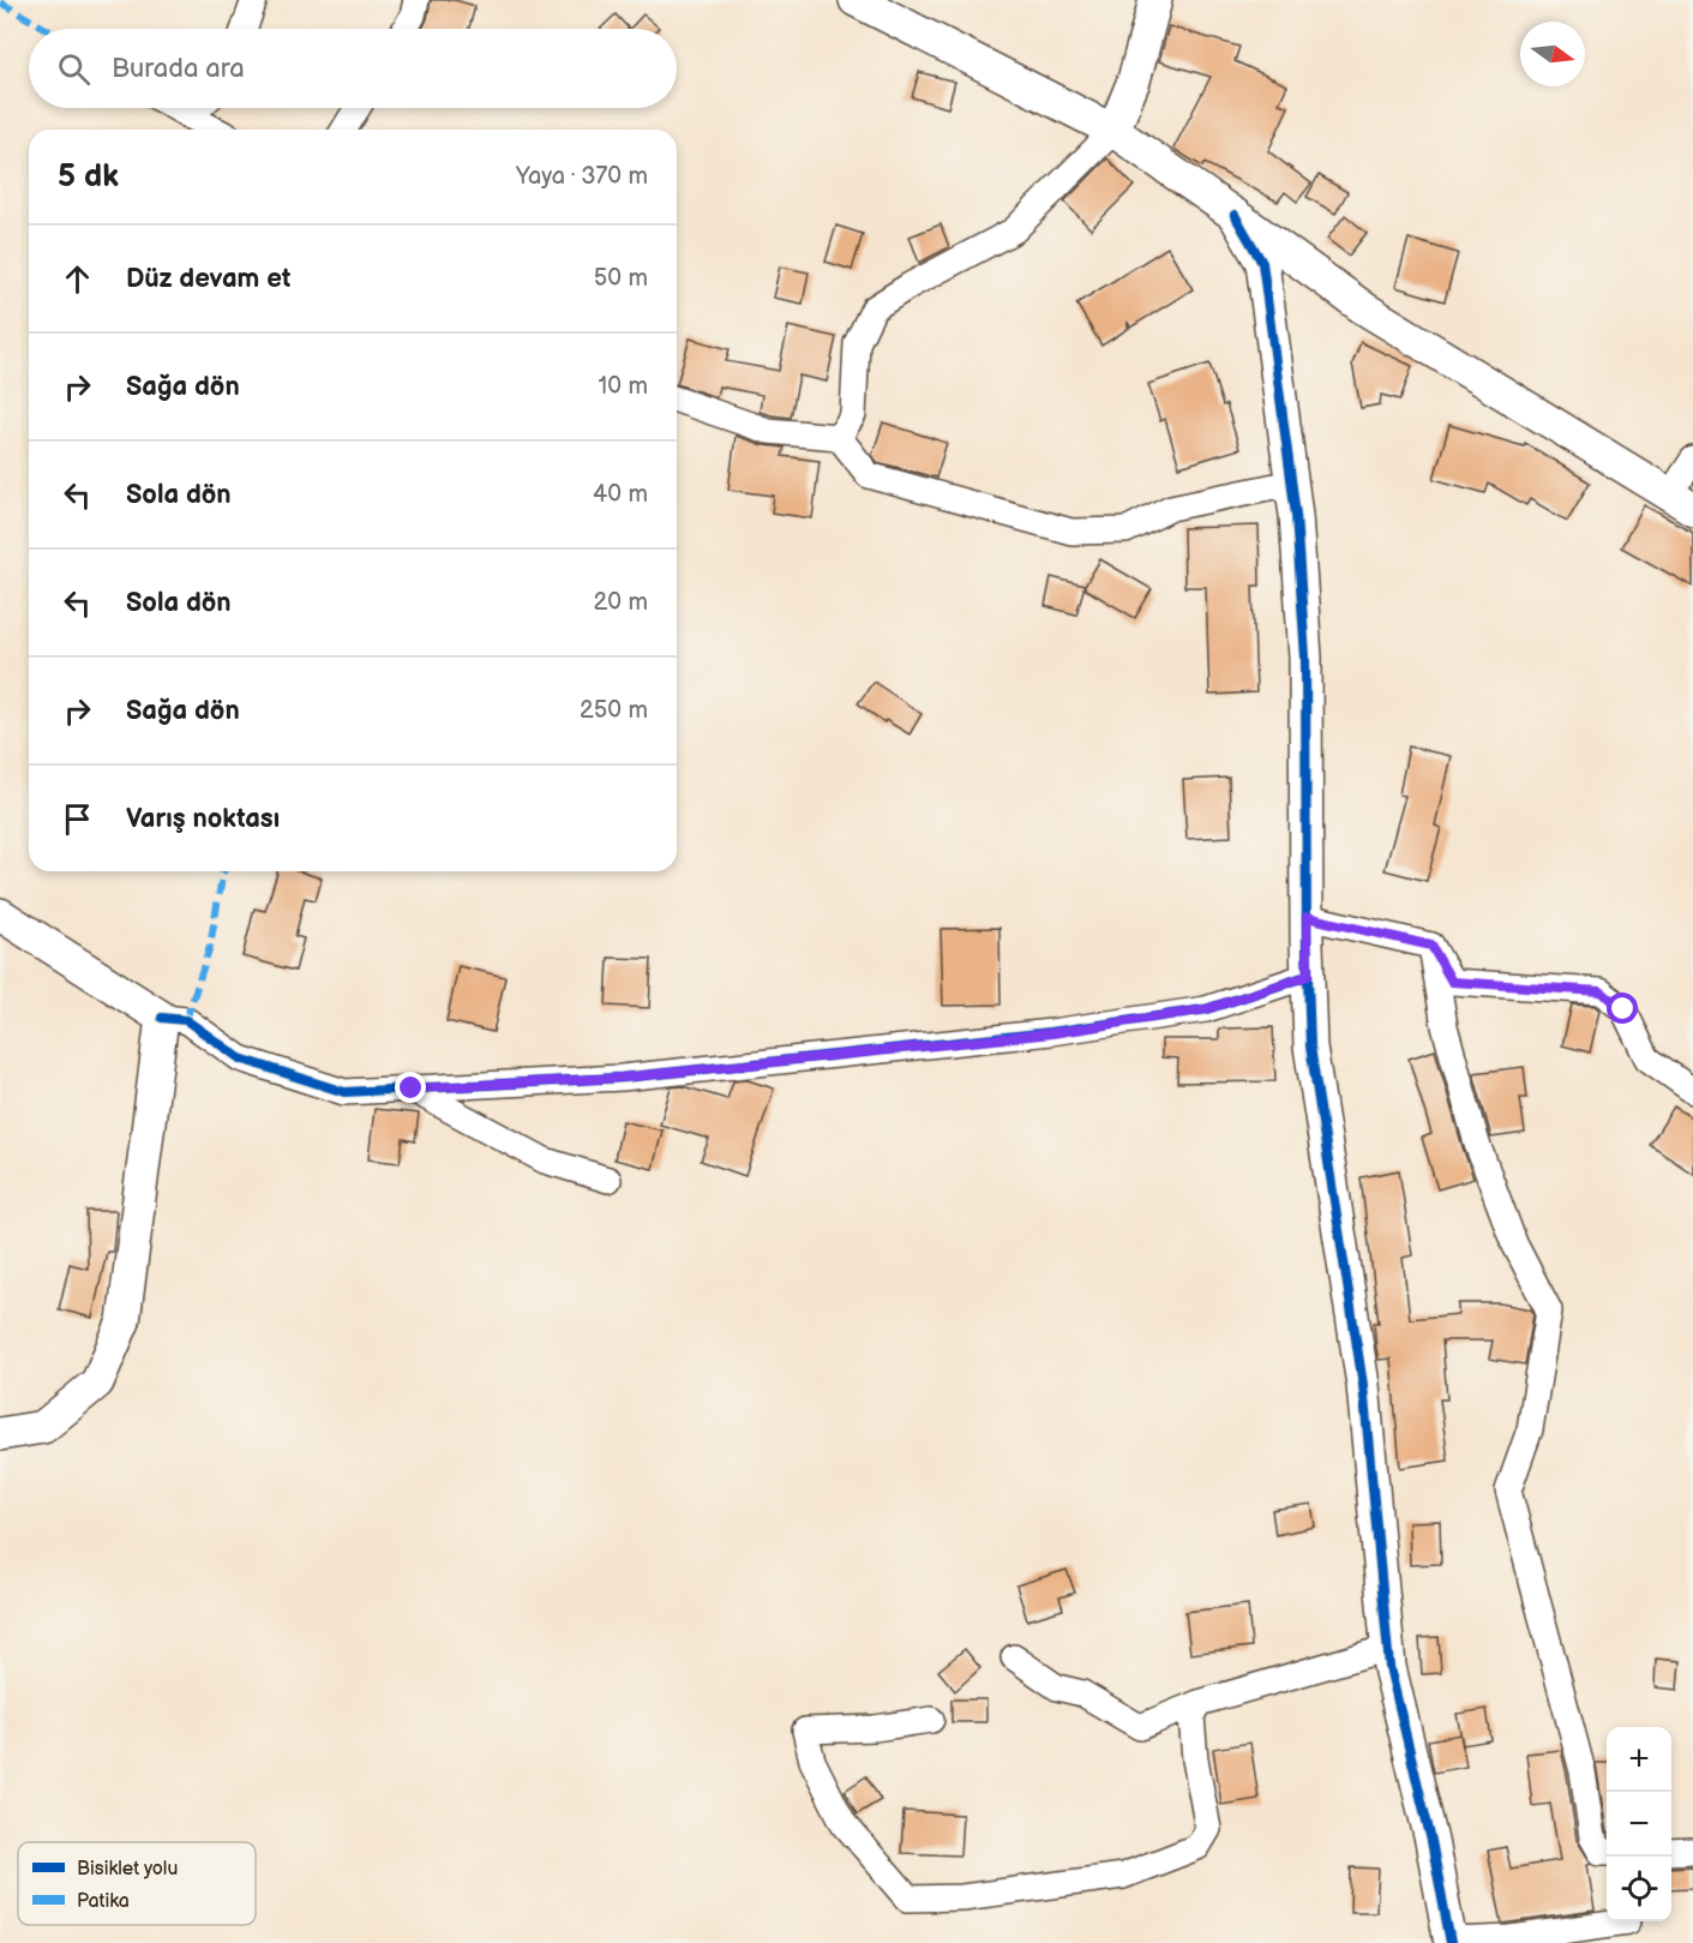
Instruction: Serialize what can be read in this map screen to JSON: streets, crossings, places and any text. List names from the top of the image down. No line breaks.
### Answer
{"legend":["Bisiklet yolu","Patika"],"north":"right","page":{"search":"Burada ara","heading":["5 dk","Yaya · 370 m"],"list":[["Düz devam et","50 m"],["Sağa dön","10 m"],["Sola dön","40 m"],["Sola dön","20 m"],["Sağa dön","250 m"],"Varış noktası"],"map_buttons":["+","−"]}}
